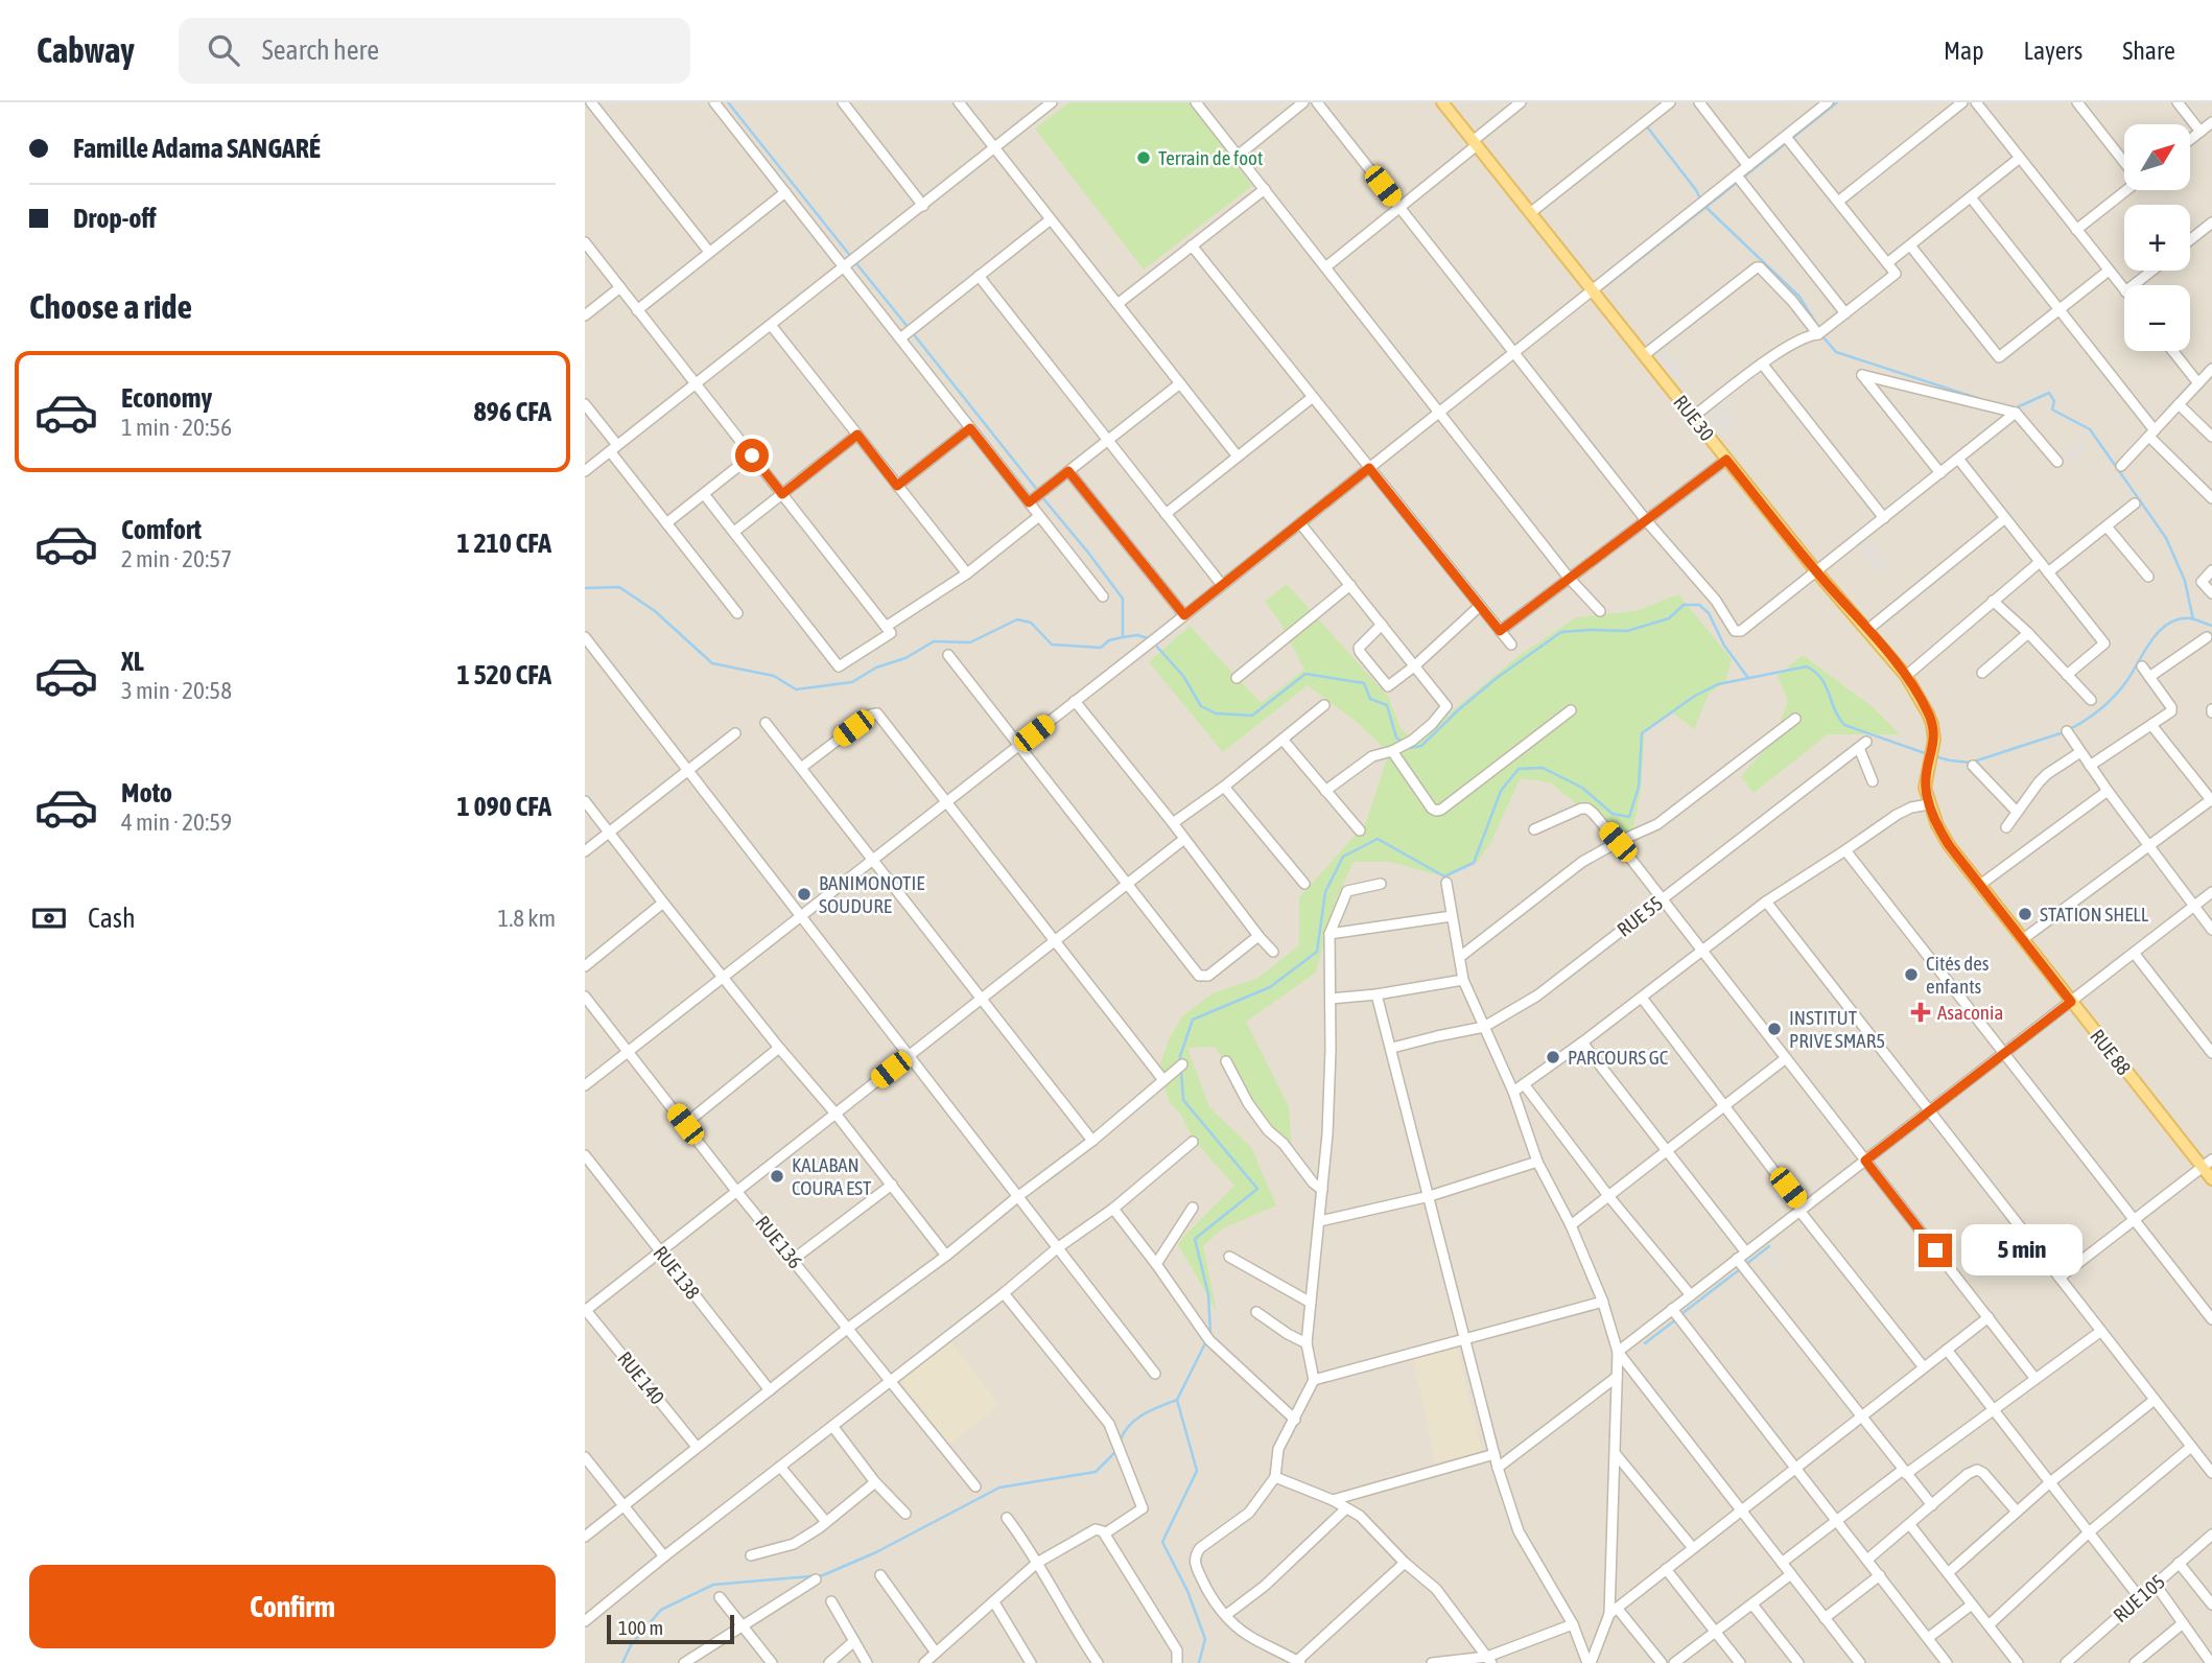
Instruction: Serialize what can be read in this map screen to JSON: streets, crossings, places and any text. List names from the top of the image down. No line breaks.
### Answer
{"streets":{"main road":["RUE 30","RUE 88"],"street":["RUE 55","RUE 136","RUE 138","RUE 140","RUE 105"]},"crossings":[["RUE 30","RUE 88"]],"places":{"other":["Terrain de foot","BANIMONOTIE SOUDURE","STATION SHELL","Cités des enfants","INSTITUT PRIVE SMAR5","PARCOURS GC","KALABAN COURA EST"],"health":["Asaconia"]},"scale_bar":"100 m","north":"top right","page":{"header":"Cabway","search":"Search here","nav":["Map","Layers","Share"],"banner":["Famille Adama SANGARÉ","Drop-off"],"map_buttons":["+","−"],"heading":"Choose a ride","list":[{"name":"Economy","note":"1 min · 20:56","value":"896 CFA"},{"name":"Comfort","note":"2 min · 20:57","value":"1 210 CFA"},{"name":"XL","note":"3 min · 20:58","value":"1 520 CFA"},{"name":"Moto","note":"4 min · 20:59","value":"1 090 CFA"}],"pay":["Cash","1.8 km"],"bubble":"5 min","buttons":"Confirm","scale":"100 m"}}
